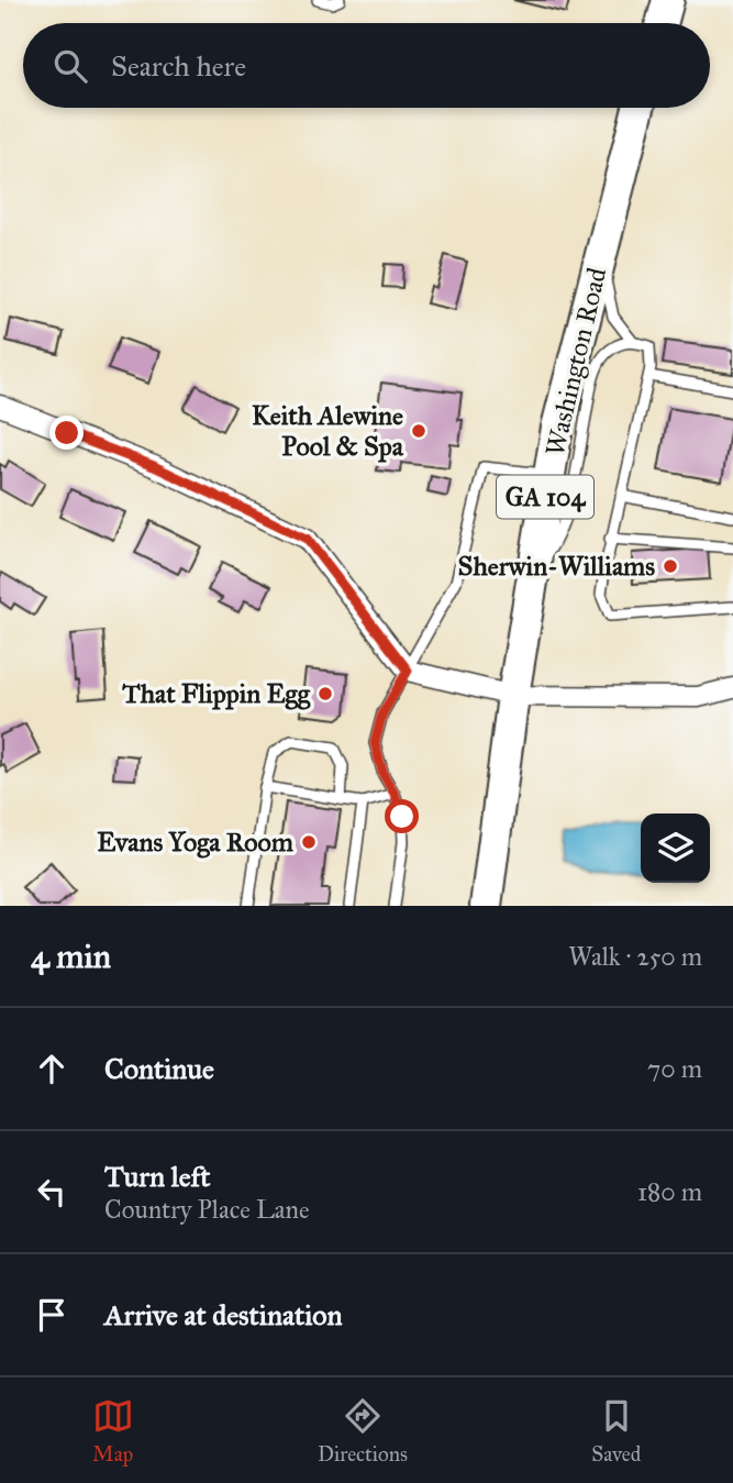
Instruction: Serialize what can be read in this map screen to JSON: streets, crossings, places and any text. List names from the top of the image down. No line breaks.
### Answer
{"streets":{"main road":["Washington Road","GA 104"]},"places":["Keith Alewine Pool & Spa","Sherwin-Williams","That Flippin Egg","Evans Yoga Room"],"page":{"search":"Search here","heading":["4 min","Walk · 250 m"],"list":[["Continue","70 m"],["Turn left","Country Place Lane","180 m"],"Arrive at destination"],"nav":["Map","Directions","Saved"]}}
